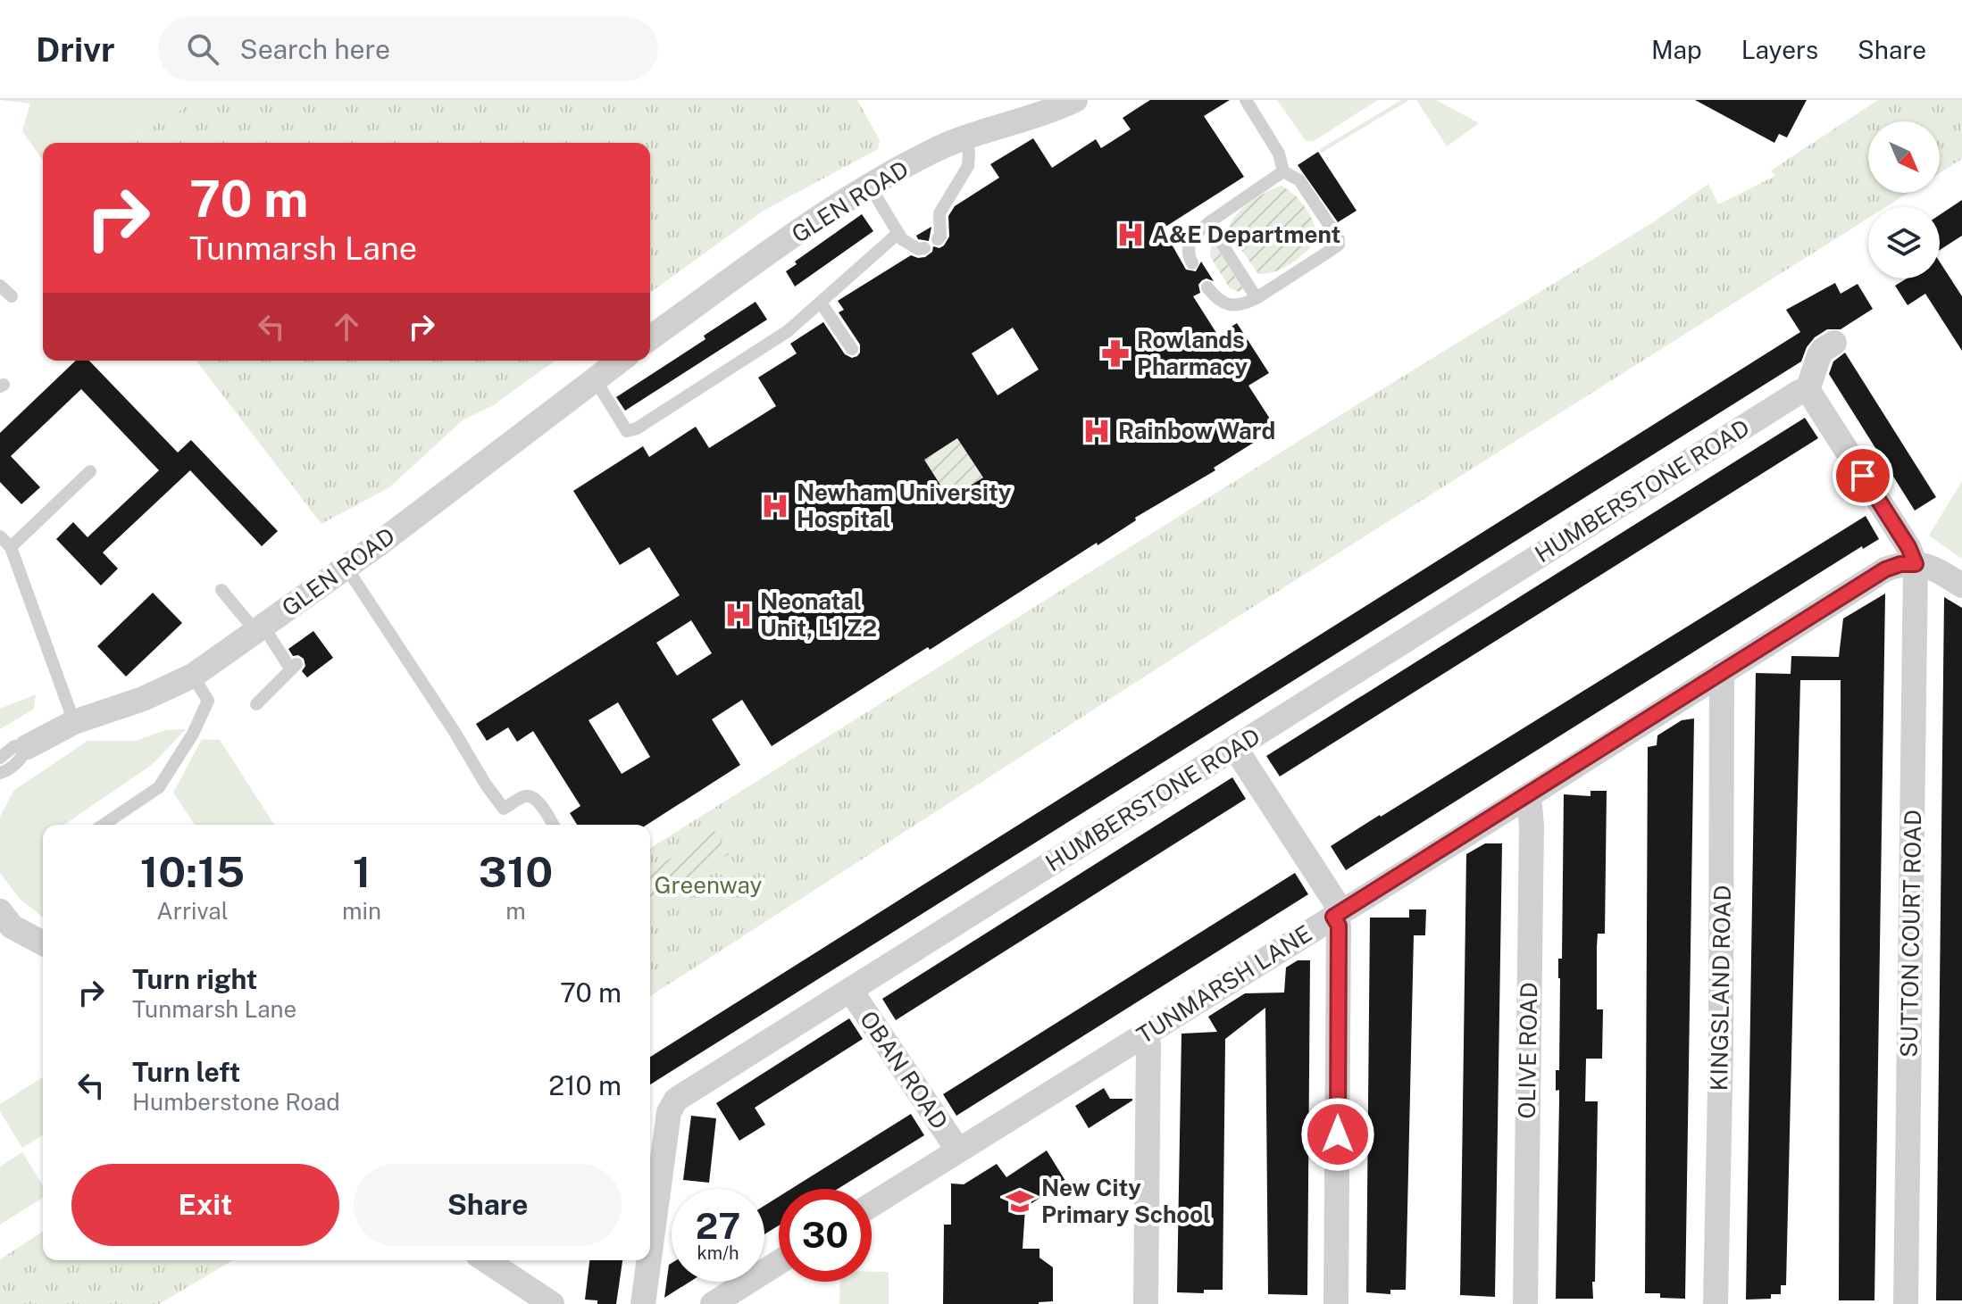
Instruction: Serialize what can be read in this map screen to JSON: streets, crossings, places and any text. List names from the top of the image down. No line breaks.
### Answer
{"streets":{"street":["GLEN ROAD","HUMBERSTONE ROAD","SUTTON COURT ROAD","TUNMARSH LANE","KINGSLAND ROAD","OLIVE ROAD","OBAN ROAD"]},"crossings":[["HUMBERSTONE ROAD","OBAN ROAD"],["SUTTON COURT ROAD","TUNMARSH LANE"],["TUNMARSH LANE","KINGSLAND ROAD"],["TUNMARSH LANE","OLIVE ROAD"],["TUNMARSH LANE","OBAN ROAD"]],"parks":["Greenway"],"places":{"hospital":["A&E Department","Rainbow Ward","Newham University Hospital","Neonatal Unit, L1 Z2"],"pharmacy":["Rowlands Pharmacy"],"school or university":["New City Primary School"]},"north":"bottom right","page":{"header":"Drivr","search":"Search here","nav":["Map","Layers","Share"],"turn":["70 m","Tunmarsh Lane"],"eta":["10:15","Arrival","1","min","310","m"],"list":[{"name":"Turn right","note":"Tunmarsh Lane","value":"70 m"},{"name":"Turn left","note":"Humberstone Road","value":"210 m"}],"buttons":["Exit","Share"],"speed":"27 km/h","limit":"30"}}
